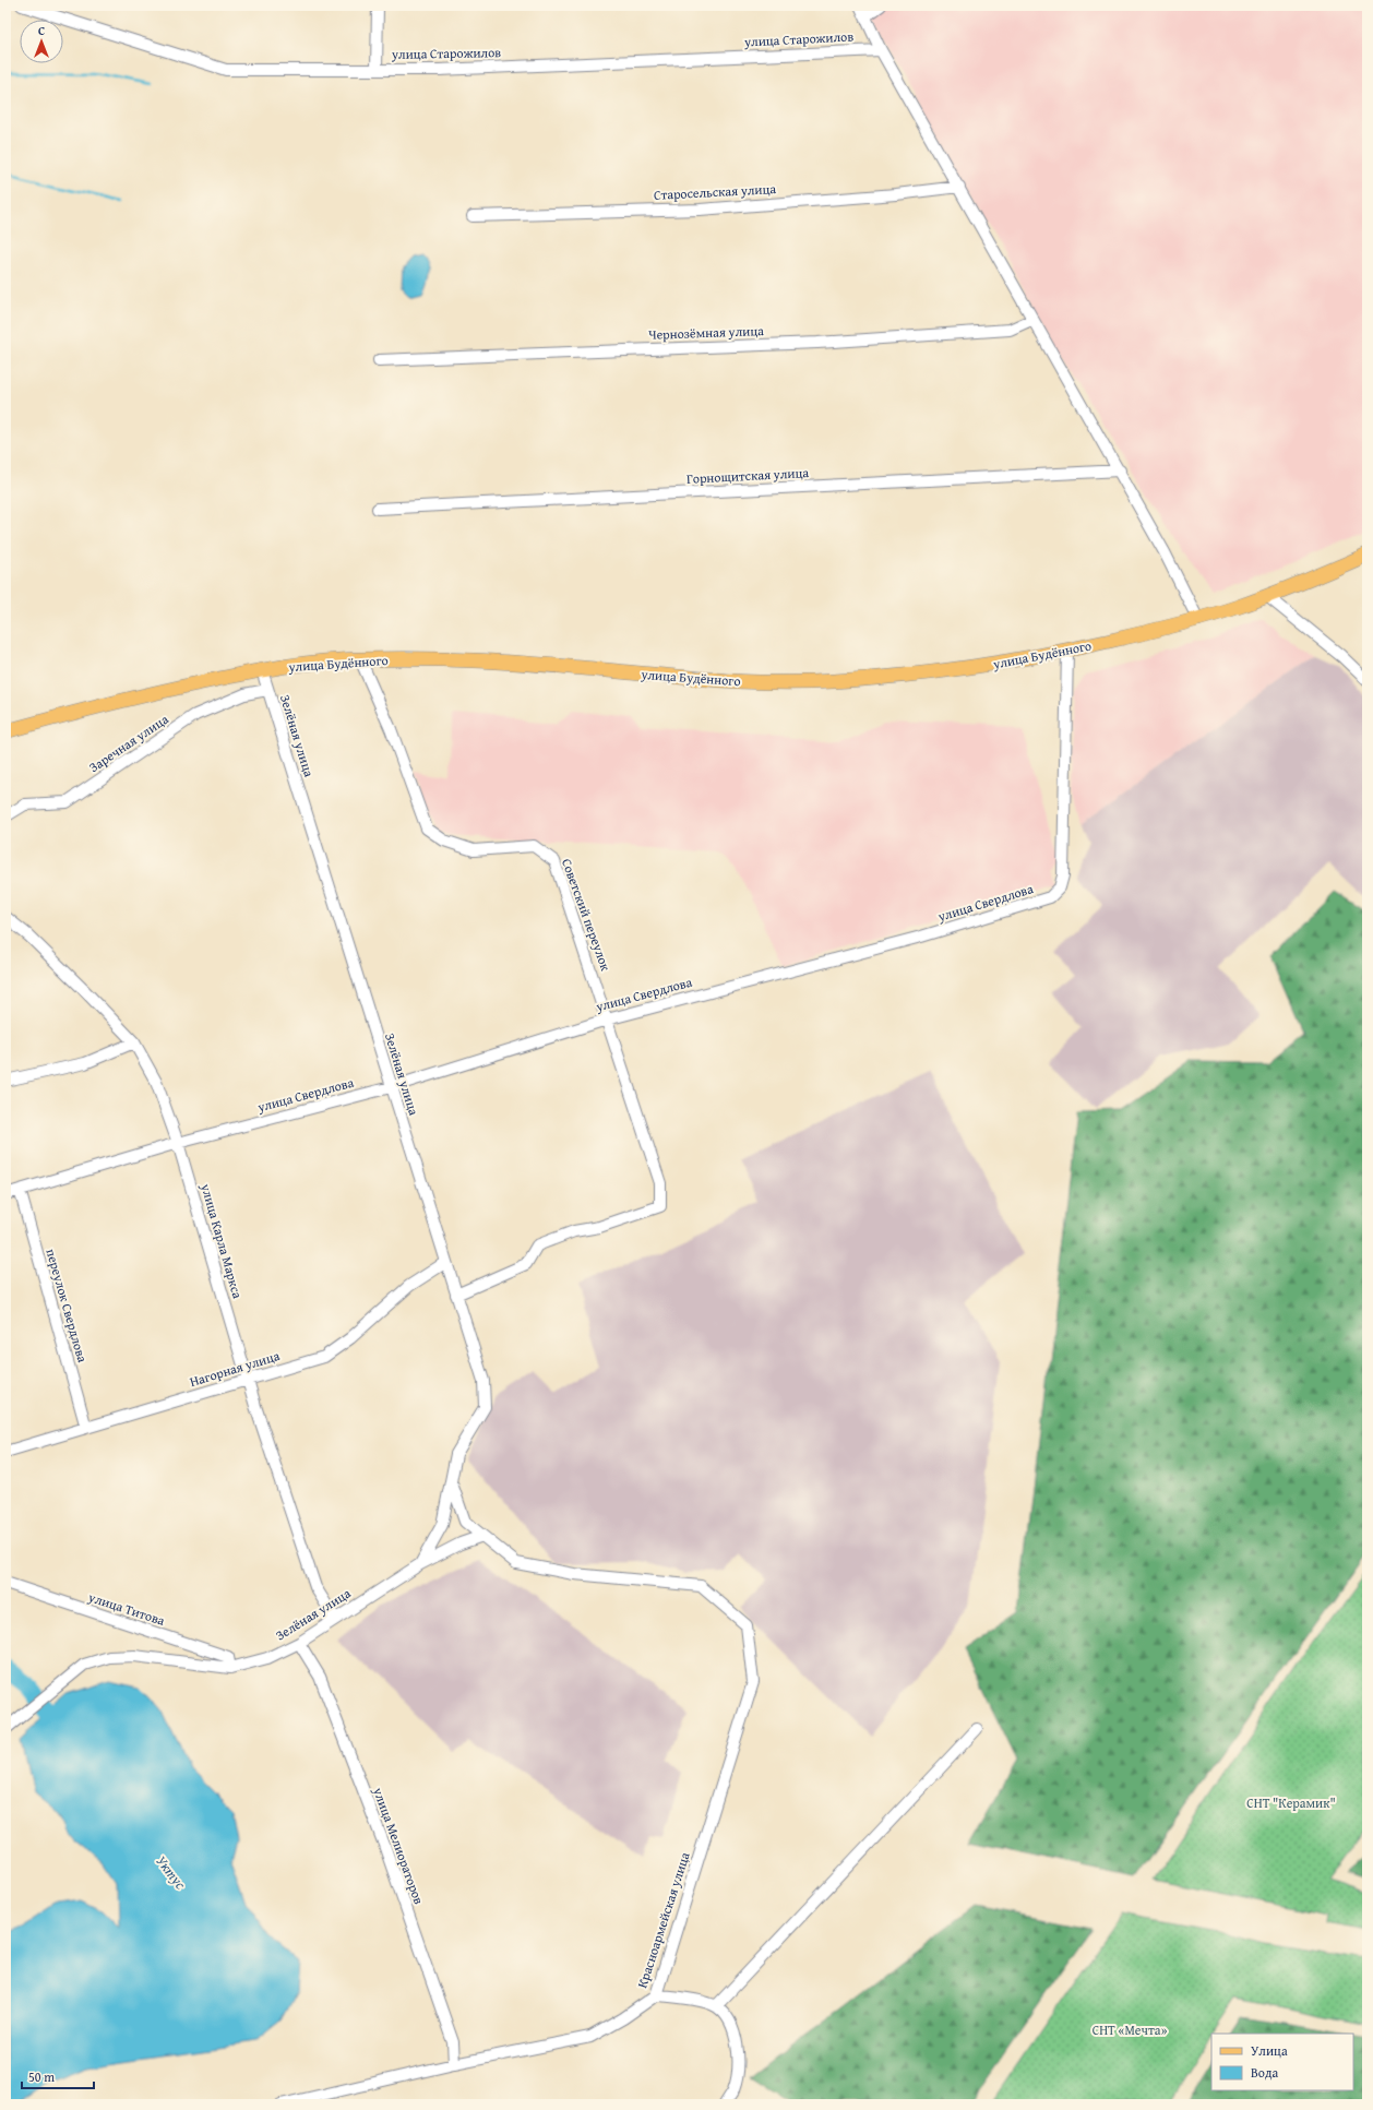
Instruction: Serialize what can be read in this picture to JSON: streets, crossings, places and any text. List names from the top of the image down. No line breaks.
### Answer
{"streets":{"main road":["улица Будённого"],"street":["улица Старожилов","Старосельская улица","Чернозёмная улица","Горнощитская улица","Зелёная улица","Заречная улица","улица Свердлова","Советский переулок","улица Карла Маркса","переулок Свердлова","Нагорная улица","улица Титова","улица Мелиораторов","Красноармейская улица"]},"crossings":[["улица Будённого","Зелёная улица"],["улица Будённого","улица Свердлова"],["улица Будённого","Советский переулок"],["Зелёная улица","Заречная улица"],["Зелёная улица","улица Свердлова"],["Зелёная улица","Советский переулок"],["Зелёная улица","улица Карла Маркса"],["Зелёная улица","Нагорная улица"],["Зелёная улица","улица Титова"],["Зелёная улица","улица Мелиораторов"],["Зелёная улица","Красноармейская улица"],["улица Свердлова","Советский переулок"],["улица Свердлова","улица Карла Маркса"],["улица Свердлова","переулок Свердлова"],["улица Карла Маркса","Нагорная улица"],["переулок Свердлова","Нагорная улица"],["улица Мелиораторов","Красноармейская улица"]],"water":["Уктус"],"parks":["СНТ \"Керамик\"","СНТ «Мечта»"],"legend":["Улица","Вода"],"scale_bar":"50 m","north":"top"}
